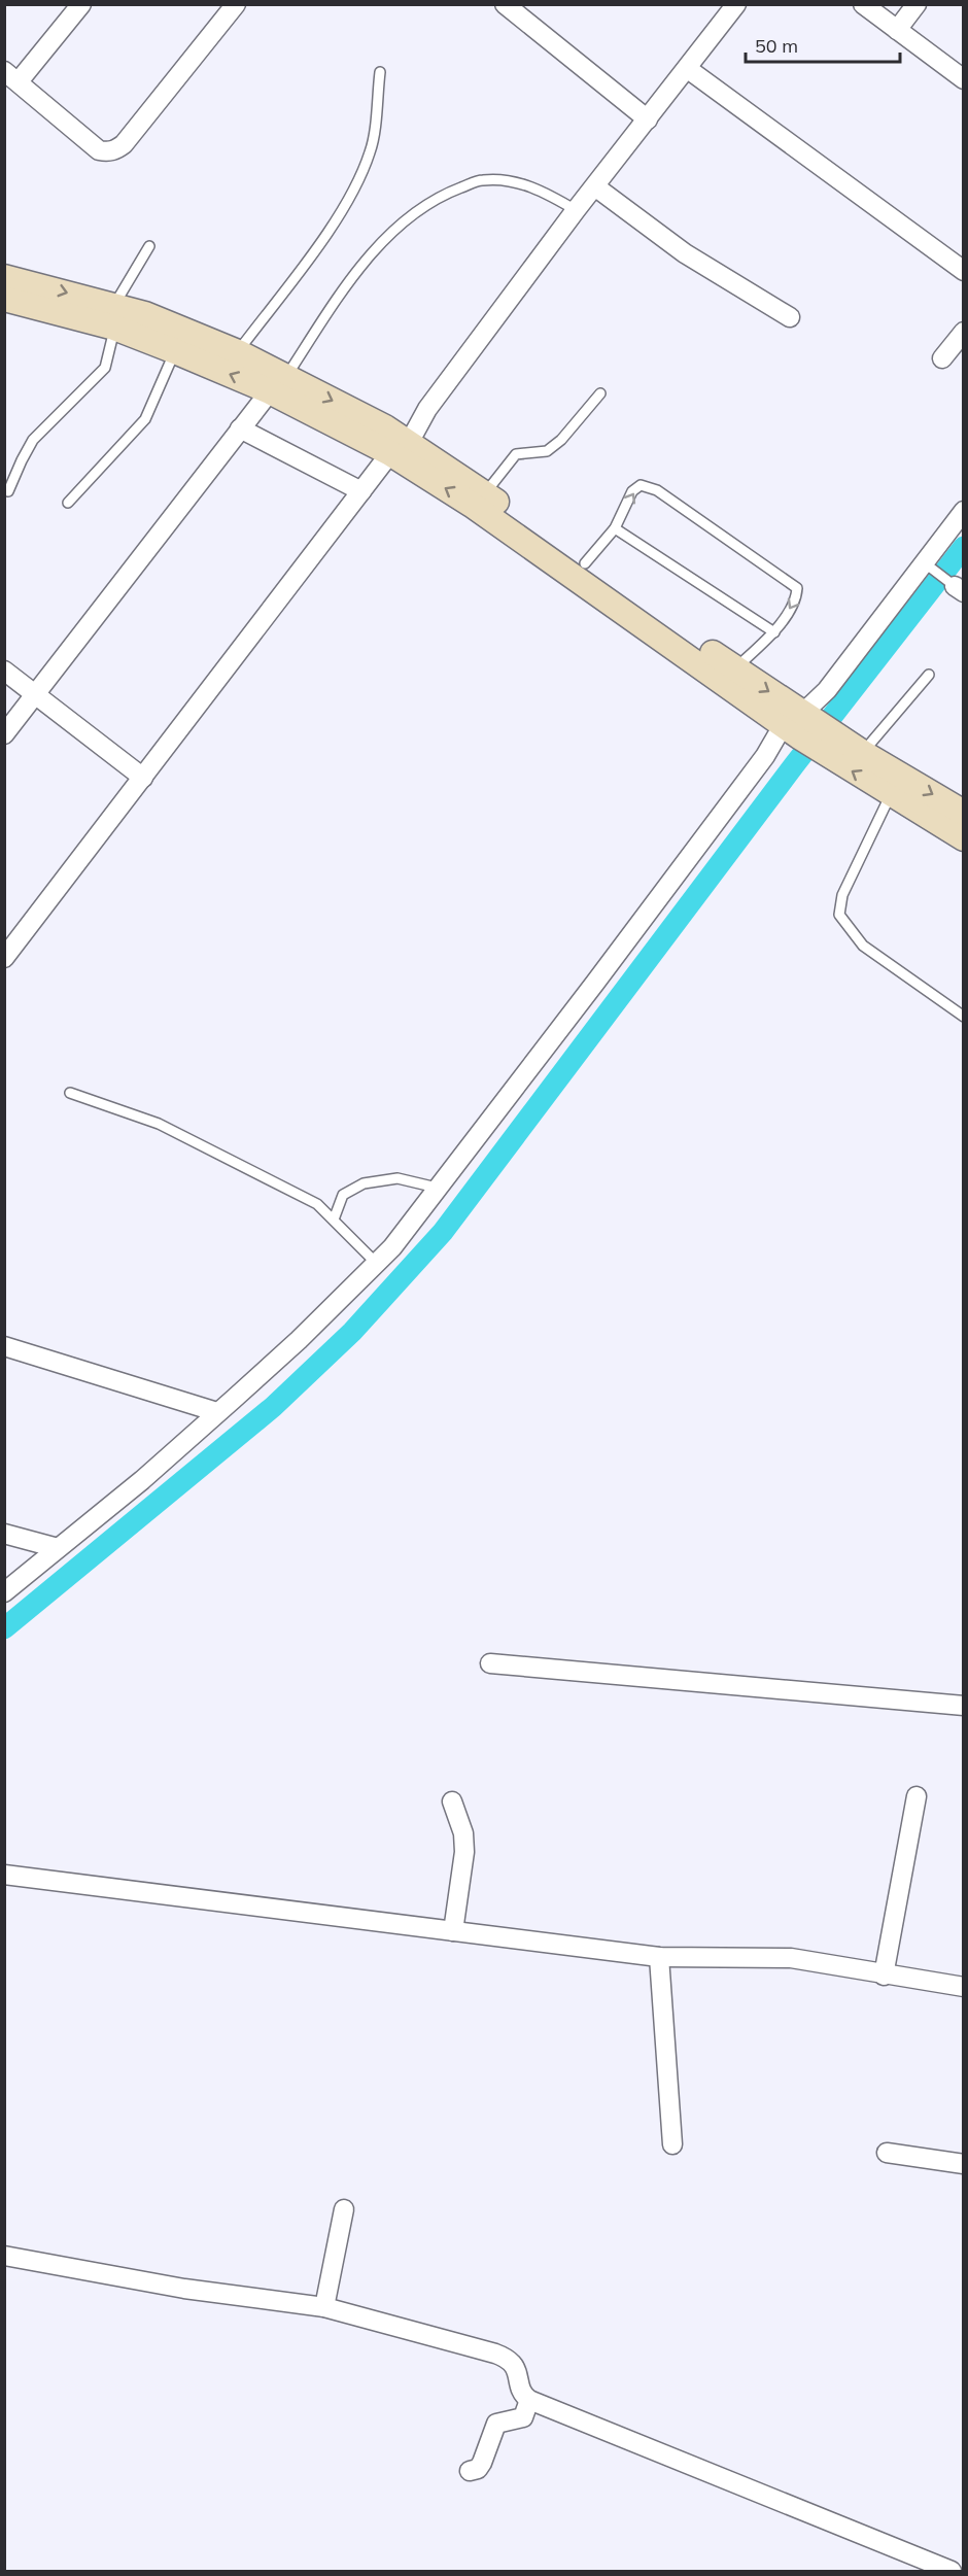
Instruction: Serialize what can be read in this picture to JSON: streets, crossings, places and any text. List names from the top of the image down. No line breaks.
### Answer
{"scale_bar":"50 m"}
